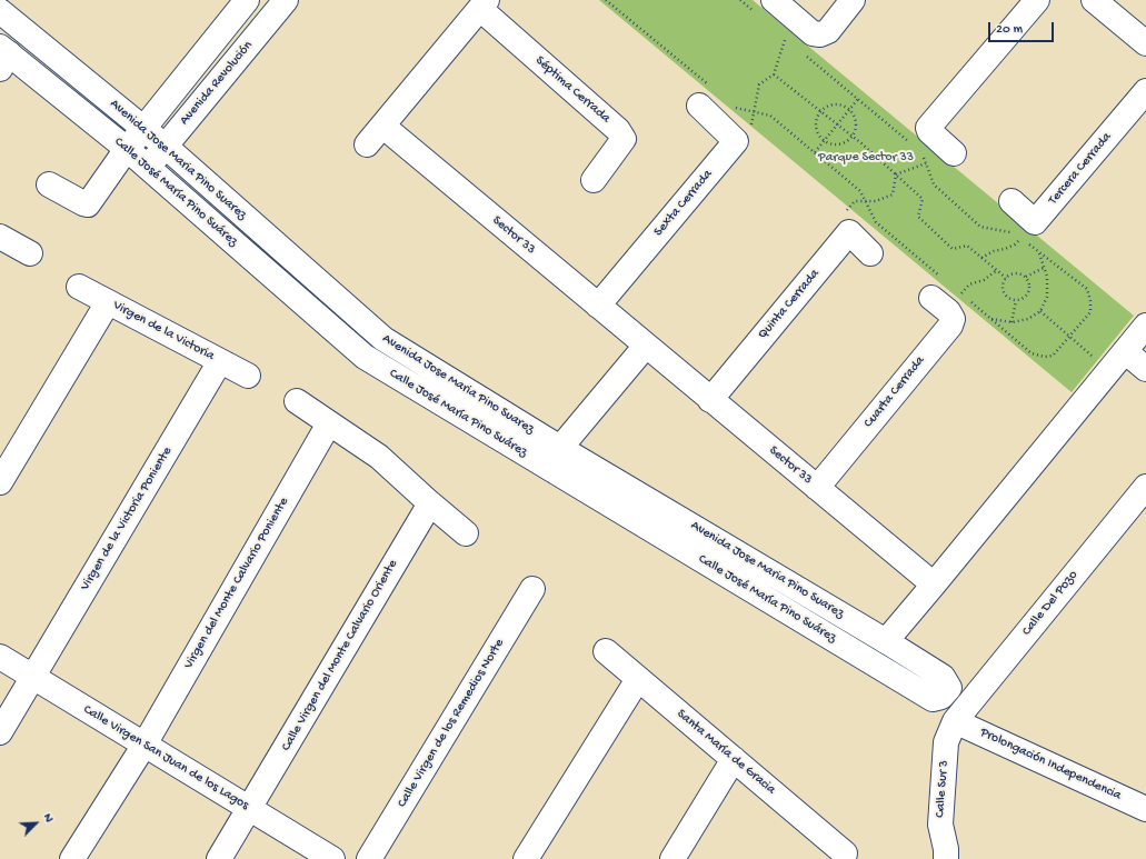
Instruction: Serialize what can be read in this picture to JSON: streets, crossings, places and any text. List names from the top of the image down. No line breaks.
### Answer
{"streets":{"street":["Avenida Revolución","Séptima Cerrada","Avenida Jose Maria Pino Suarez","Tercera Cerrada","Calle José María Pino Suárez","Sexta Cerrada","Sector 33","Quinta Cerrada","Virgen de la Victoria","Cuarta Cerrada","Virgen de la Victoria Poniente","Virgen del Monte Calvario Poniente","Calle Del Pozo","Calle Virgen del Monte Calvario Oriente","Calle Virgen de los Remedios Norte","Santa María de Gracia","Calle Virgen San Juan de los Lagos","Prolongación Independencia","Calle Sur 3"]},"crossings":[["Avenida Revolución","Avenida Jose Maria Pino Suarez"],["Avenida Revolución","Calle José María Pino Suárez"],["Avenida Jose Maria Pino Suarez","Calle José María Pino Suárez"],["Sexta Cerrada","Sector 33"],["Sector 33","Quinta Cerrada"],["Sector 33","Cuarta Cerrada"],["Virgen de la Victoria","Virgen de la Victoria Poniente"],["Virgen de la Victoria Poniente","Calle Virgen San Juan de los Lagos"],["Virgen del Monte Calvario Poniente","Calle Virgen San Juan de los Lagos"],["Calle Del Pozo","Prolongación Independencia"],["Calle Del Pozo","Calle Sur 3"],["Calle Virgen del Monte Calvario Oriente","Calle Virgen San Juan de los Lagos"],["Prolongación Independencia","Calle Sur 3"]],"parks":["Parque Sector 33"],"scale_bar":"20 m","north":"top right"}
